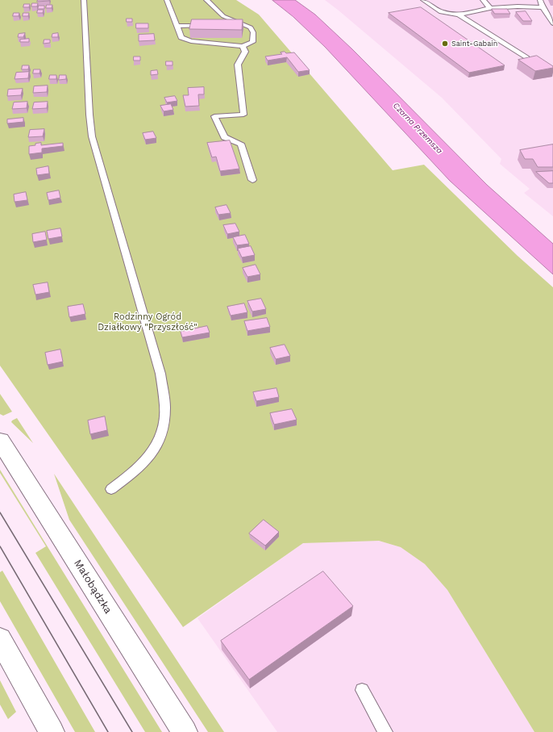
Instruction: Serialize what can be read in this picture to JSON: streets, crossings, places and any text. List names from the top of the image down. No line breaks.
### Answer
{"streets":{"street":["Małobądzka"]},"water":["Czarna Przemsza"],"parks":["Rodzinny Ogród Działkowy \"Przyszłość\""],"places":["Saint-Gabain"]}
